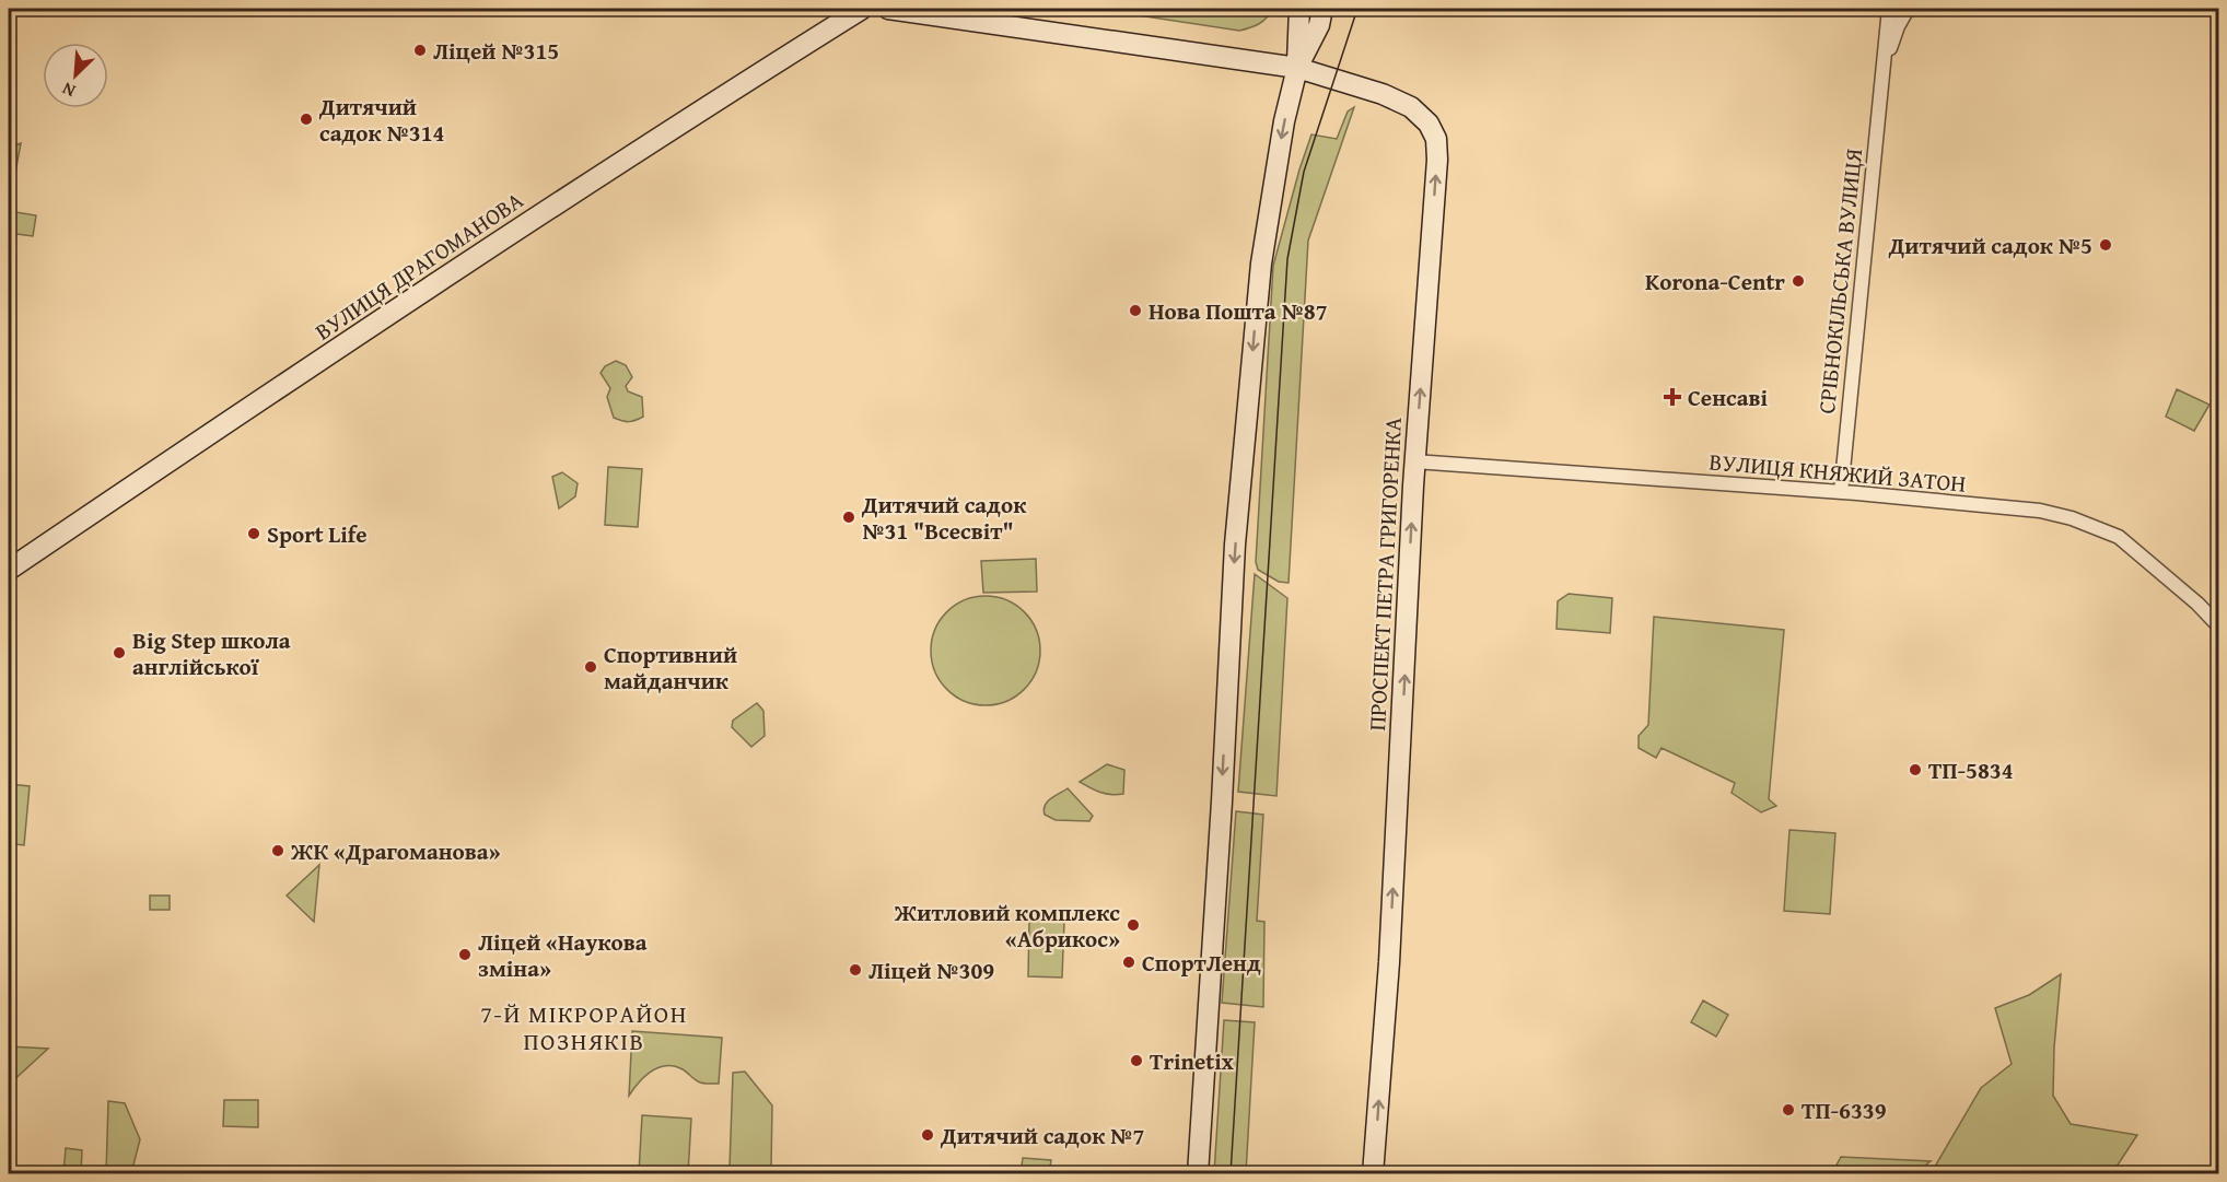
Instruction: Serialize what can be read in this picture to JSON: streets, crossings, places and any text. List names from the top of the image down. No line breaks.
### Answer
{"streets":{"main road":["ВУЛИЦЯ ДРАГОМАНОВА","ПРОСПЕКТ ПЕТРА ГРИГОРЕНКА"],"street":["СРІБНОКІЛЬСЬКА ВУЛИЦЯ","ВУЛИЦЯ КНЯЖИЙ ЗАТОН"]},"crossings":[["СРІБНОКІЛЬСЬКА ВУЛИЦЯ","ВУЛИЦЯ КНЯЖИЙ ЗАТОН"],["ВУЛИЦЯ КНЯЖИЙ ЗАТОН","ПРОСПЕКТ ПЕТРА ГРИГОРЕНКА"]],"districts":["7-Й МІКРОРАЙОН ПОЗНЯКІВ"],"places":{"other":["Ліцей №315","Дитячий садок №314","Дитячий садок №5","Korona-Centr","Нова Пошта №87","Дитячий садок №31 \"Всесвіт\"","Sport Life","Big Step школа англiйськоï","Спортивний майданчик","ТП-5834","ЖК «Драгоманова»","Житловий комплекс «Абрикос»","Ліцей «Наукова зміна»","СпортЛенд","Ліцей №309","Trinetix","ТП-6339","Дитячий садок №7"],"health":["Сенсаві"]},"north":"bottom left"}
